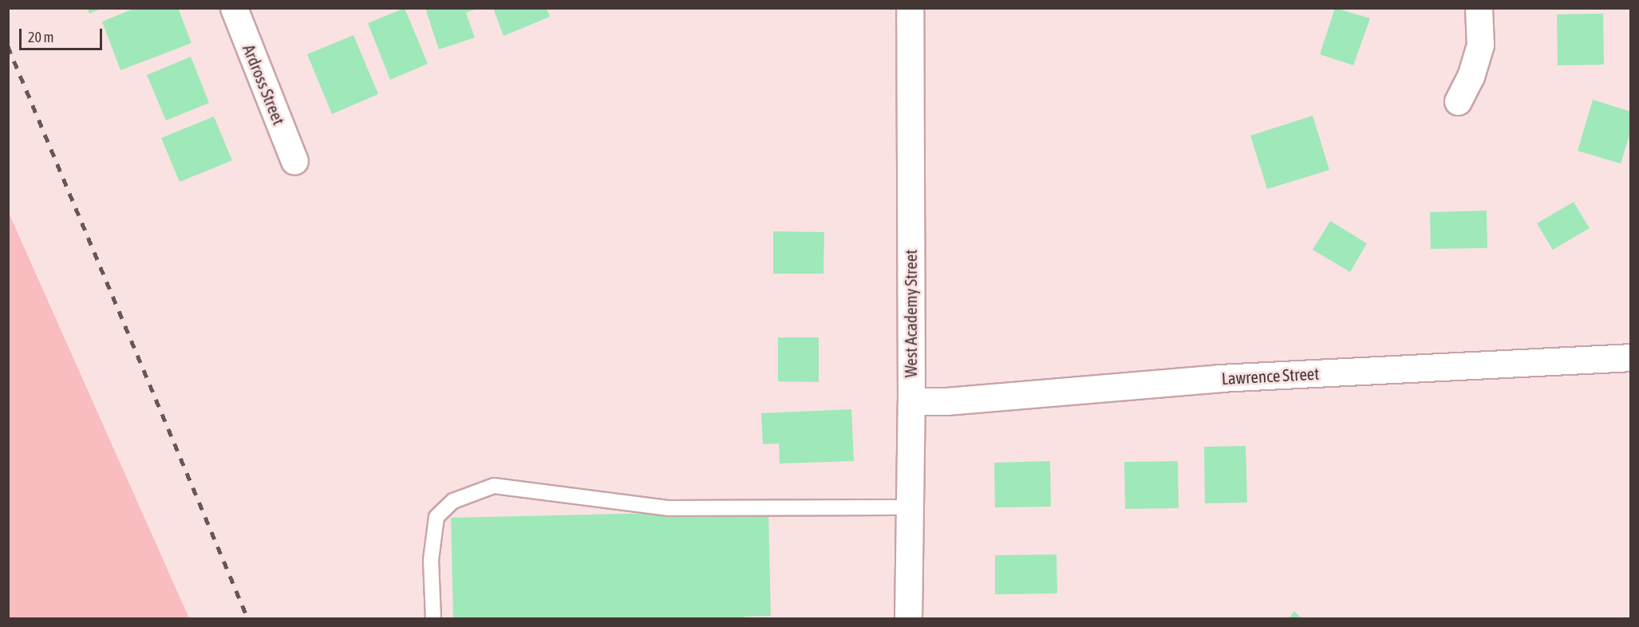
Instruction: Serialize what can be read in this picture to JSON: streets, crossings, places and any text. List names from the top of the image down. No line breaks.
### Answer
{"streets":{"street":["Ardross Street","West Academy Street","Lawrence Street"]},"crossings":[["West Academy Street","Lawrence Street"]],"scale_bar":"20 m"}
